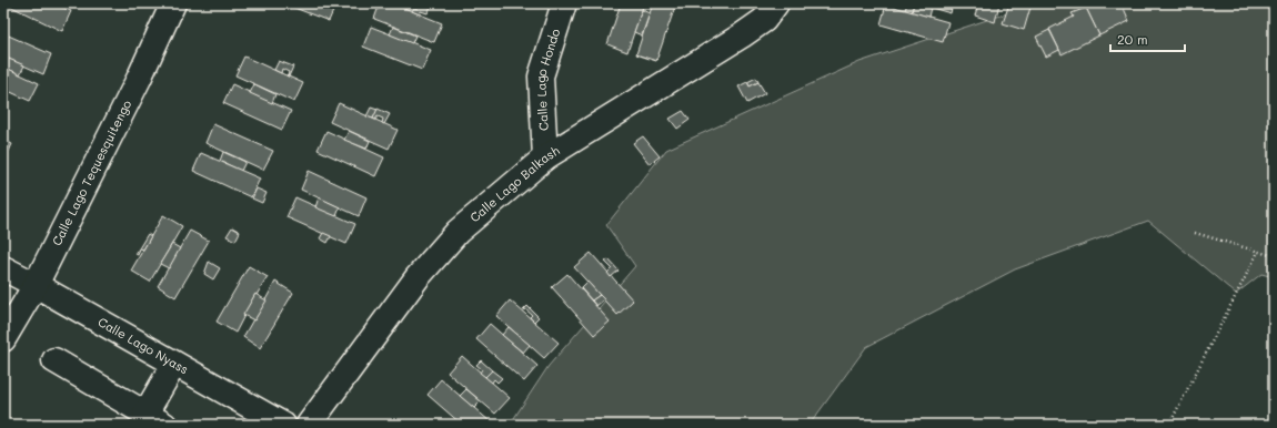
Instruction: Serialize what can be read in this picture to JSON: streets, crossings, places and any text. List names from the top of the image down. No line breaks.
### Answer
{"streets":{"street":["Calle Lago Hondo","Calle Lago Tequesquitengo","Calle Lago Balkash","Calle Lago Nyass"]},"crossings":[["Calle Lago Hondo","Calle Lago Balkash"],["Calle Lago Tequesquitengo","Calle Lago Nyass"]],"scale_bar":"20 m"}
